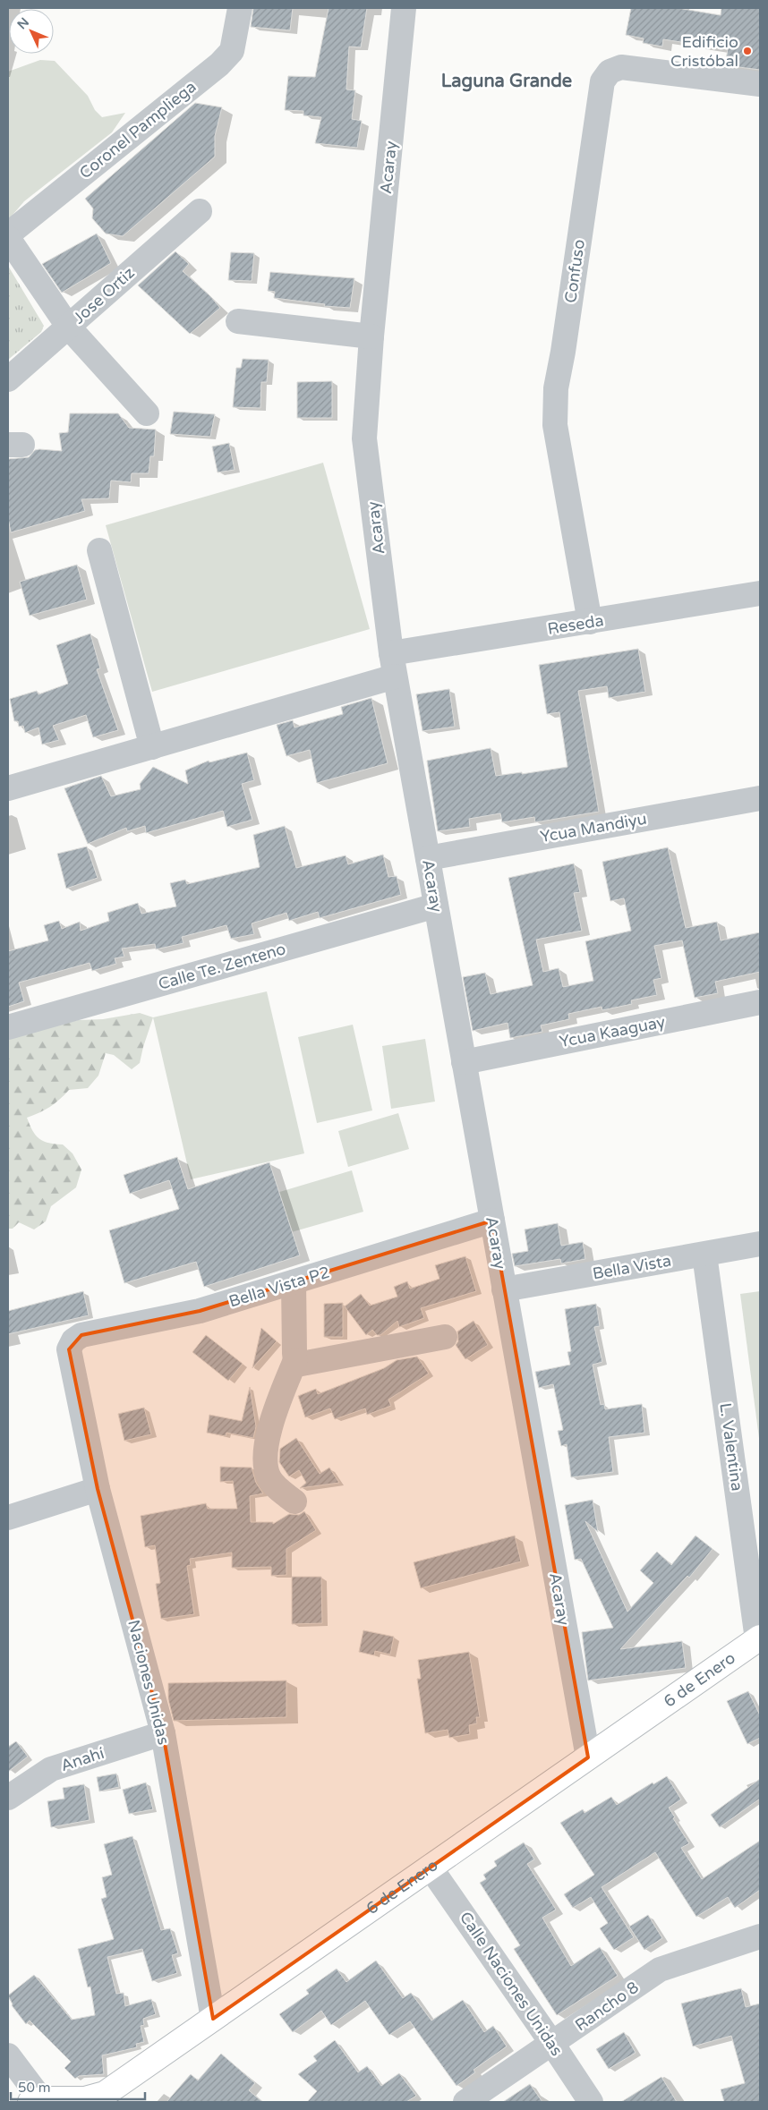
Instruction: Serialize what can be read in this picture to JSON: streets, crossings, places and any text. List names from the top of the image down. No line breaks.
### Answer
{"streets":{"main road":["6 de Enero"],"street":["Coronel Pampliega","Acaray","Confuso","Jose Ortiz","Reseda","Ycua Mandiyu","Calle Te. Zenteno","Ycua Kaaguay","Bella Vista","Bella Vista P2","L. Valentina","Naciones Unidas","Anahí","Calle Naciones Unidas","Rancho 8"]},"crossings":[["Acaray","Reseda"],["Acaray","Ycua Mandiyu"],["Acaray","Calle Te. Zenteno"],["Acaray","Ycua Kaaguay"],["Acaray","Bella Vista"],["Acaray","Bella Vista P2"],["Acaray","6 de Enero"],["Confuso","Reseda"],["Bella Vista","L. Valentina"],["Bella Vista P2","Naciones Unidas"],["L. Valentina","6 de Enero"],["6 de Enero","Naciones Unidas"],["6 de Enero","Calle Naciones Unidas"],["Naciones Unidas","Anahí"],["Calle Naciones Unidas","Rancho 8"]],"districts":["Laguna Grande"],"places":["Edificio Cristóbal"],"scale_bar":"50 m","north":"top left"}
